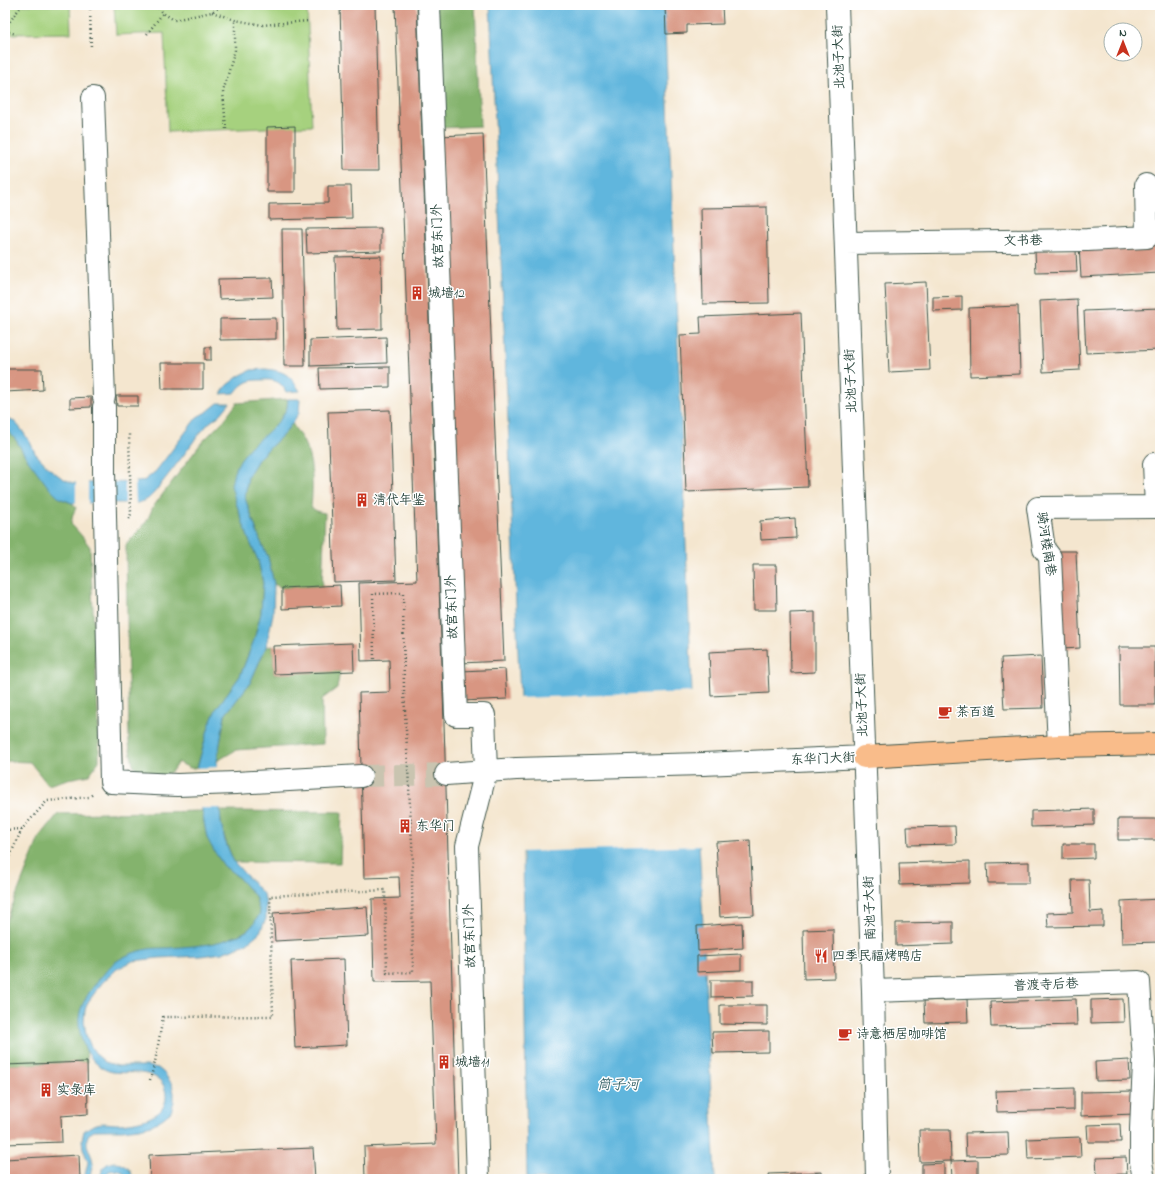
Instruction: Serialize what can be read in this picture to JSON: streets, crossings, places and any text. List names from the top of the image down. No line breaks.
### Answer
{"streets":{"main road":["东华门大街"],"street":["北池子大街","故宫东门外","文书巷","骑河楼南巷","南池子大街","普渡寺后巷"]},"crossings":[["北池子大街","文书巷"],["北池子大街","东华门大街"],["北池子大街","南池子大街"],["故宫东门外","东华门大街"],["骑河楼南巷","东华门大街"],["东华门大街","南池子大街"],["南池子大街","普渡寺后巷"]],"water":["筒子河"],"places":{"building":["城墙12","清代年鉴","东华门","城墙11","实录库"],"cafe":["茶百道","诗意栖居咖啡馆"],"restaurant":["四季民福烤鸭店"]},"north":"top"}
